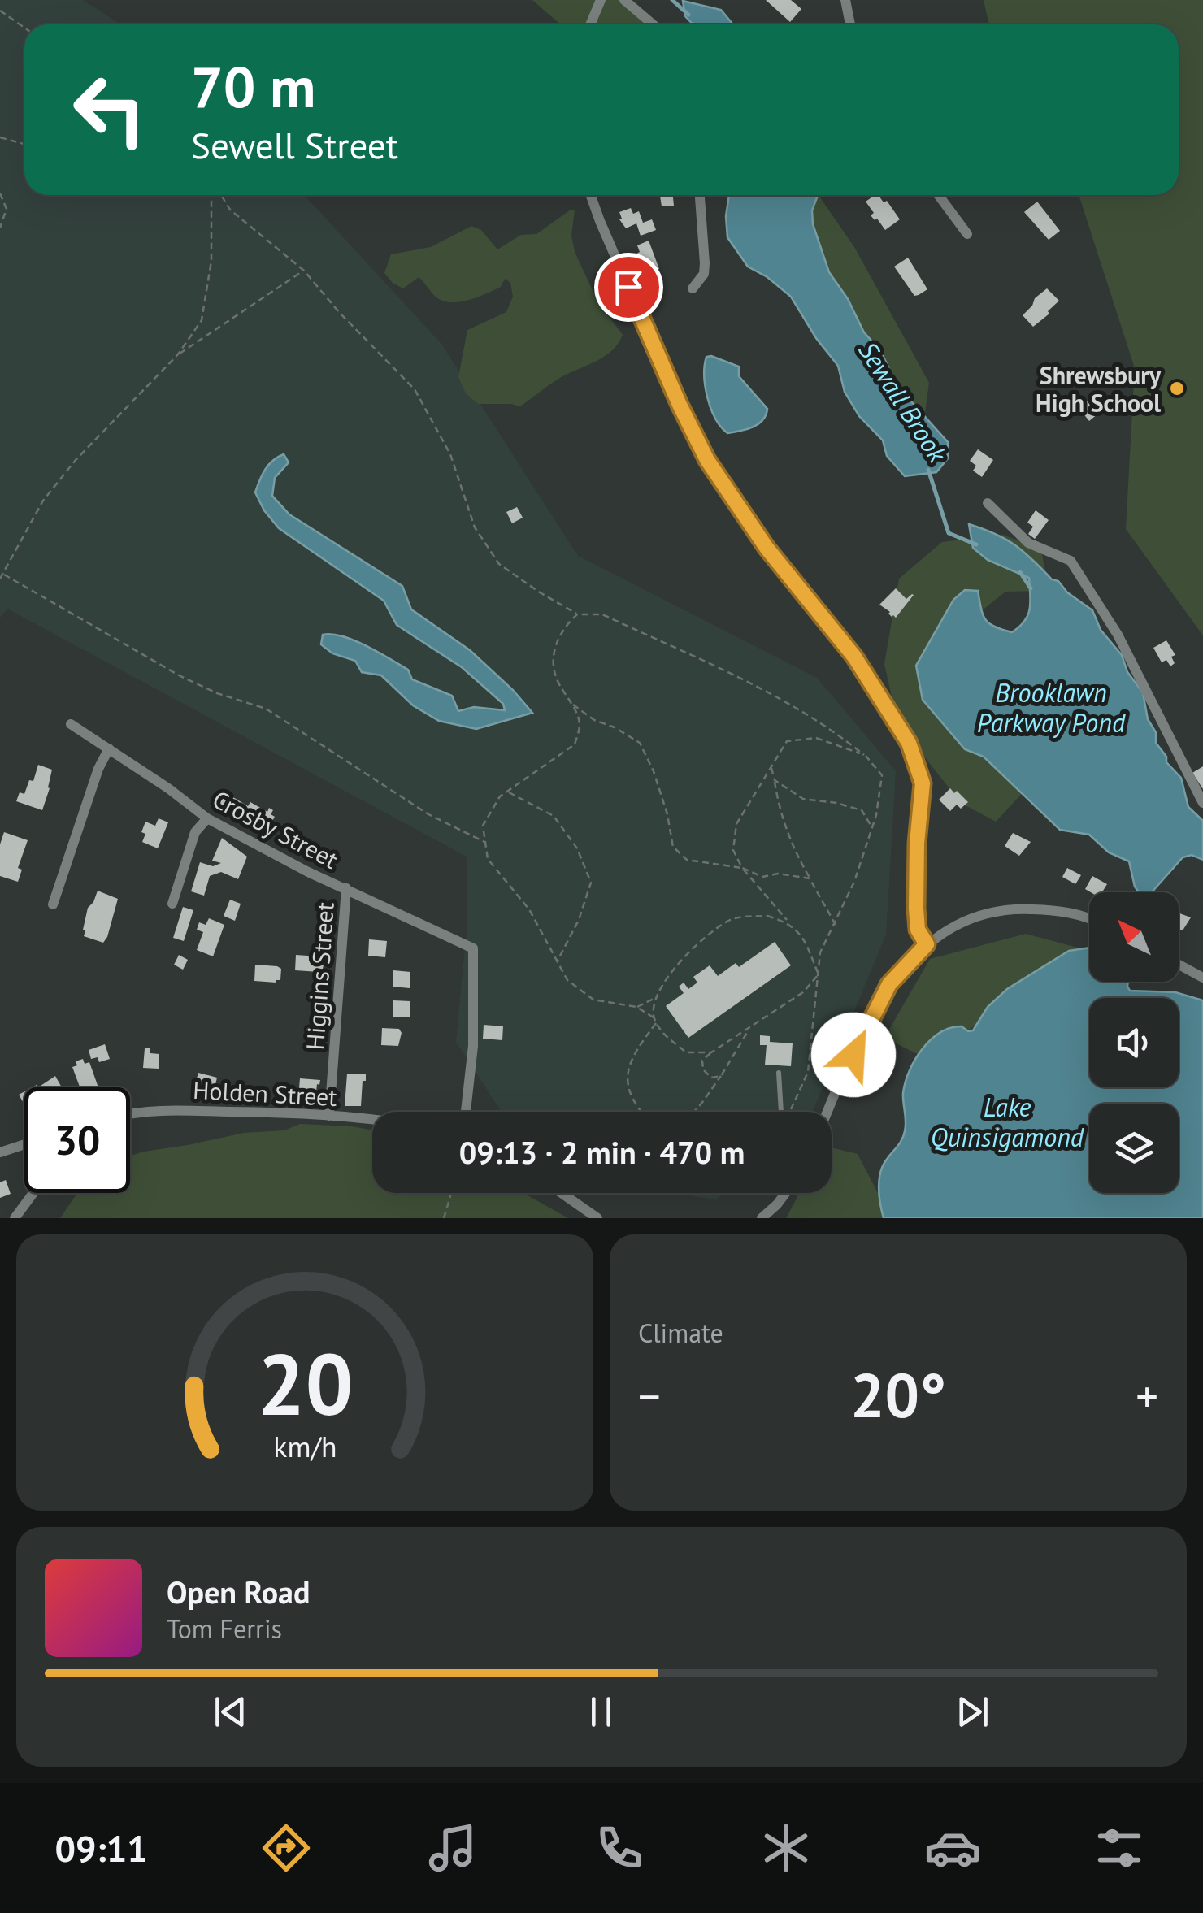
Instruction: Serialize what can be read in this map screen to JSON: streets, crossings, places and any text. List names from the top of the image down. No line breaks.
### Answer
{"streets":{"street":["Crosby Street","Higgins Street","Holden Street"]},"crossings":[["Crosby Street","Higgins Street"],["Higgins Street","Holden Street"]],"water":["Sewall Brook","Brooklawn Parkway Pond","Lake Quinsigamond"],"places":["Shrewsbury High School"],"north":"top left","page":{"turn":["70 m","Sewell Street"],"limit":"30","trip":"09:13 · 2 min · 470 m","tile":"Climate","heat":["−","20°","+"],"song":["Open Road","Tom Ferris"],"tabs":"09:11","gauge":["20","km/h"]}}
